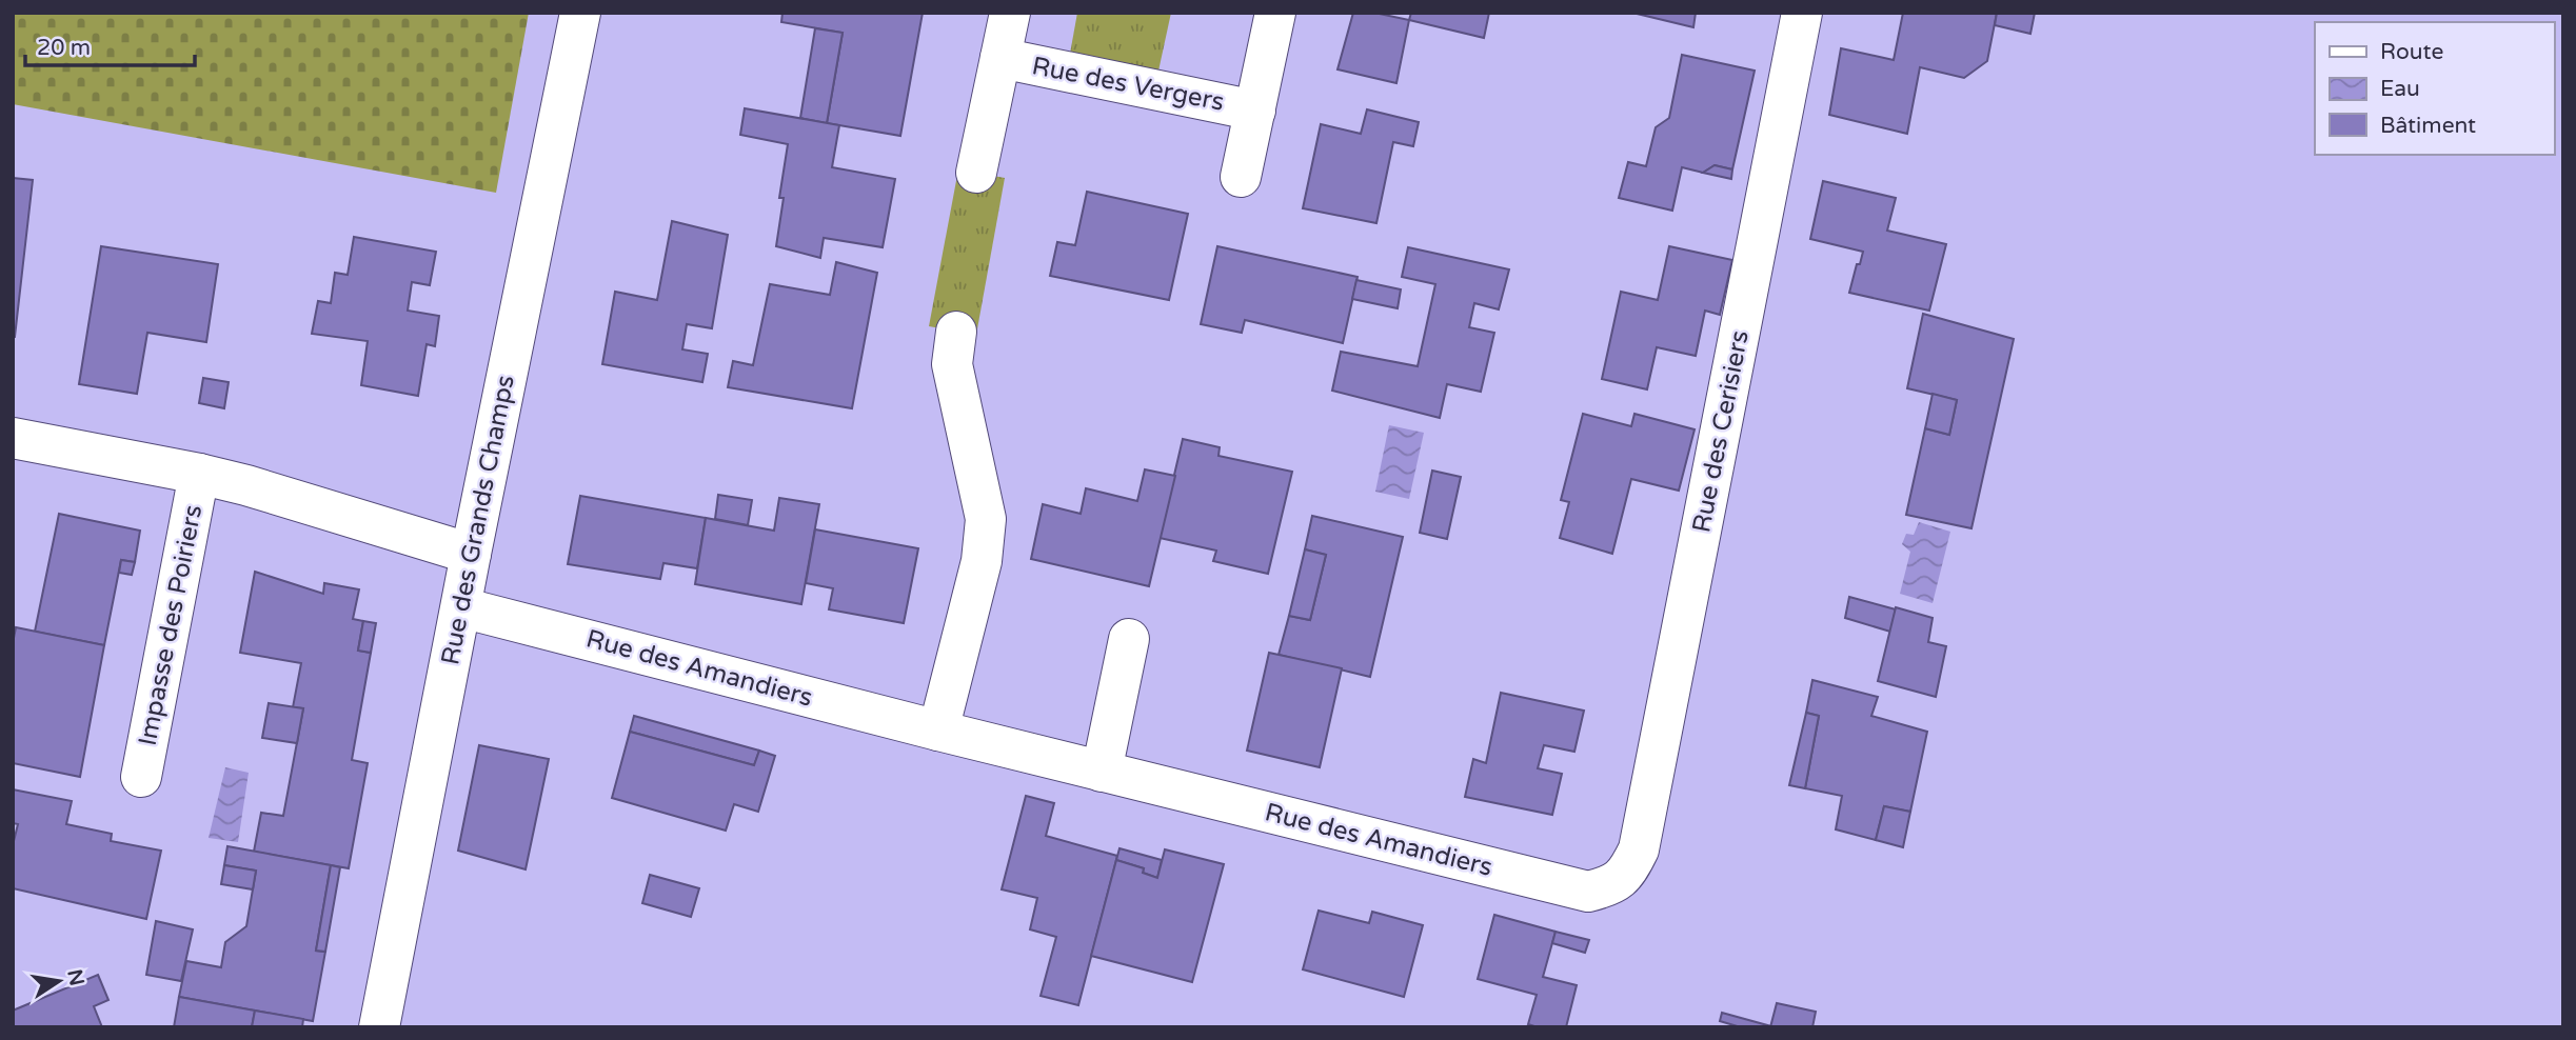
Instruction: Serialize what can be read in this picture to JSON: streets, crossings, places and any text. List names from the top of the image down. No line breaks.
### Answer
{"streets":{"street":["Rue des Vergers","Rue des Cerisiers","Rue des Grands Champs","Impasse des Poiriers","Rue des Amandiers"]},"crossings":[["Rue des Cerisiers","Rue des Amandiers"],["Rue des Grands Champs","Impasse des Poiriers"],["Rue des Grands Champs","Rue des Amandiers"]],"legend":["Route","Eau","Bâtiment"],"scale_bar":"20 m","north":"right"}
